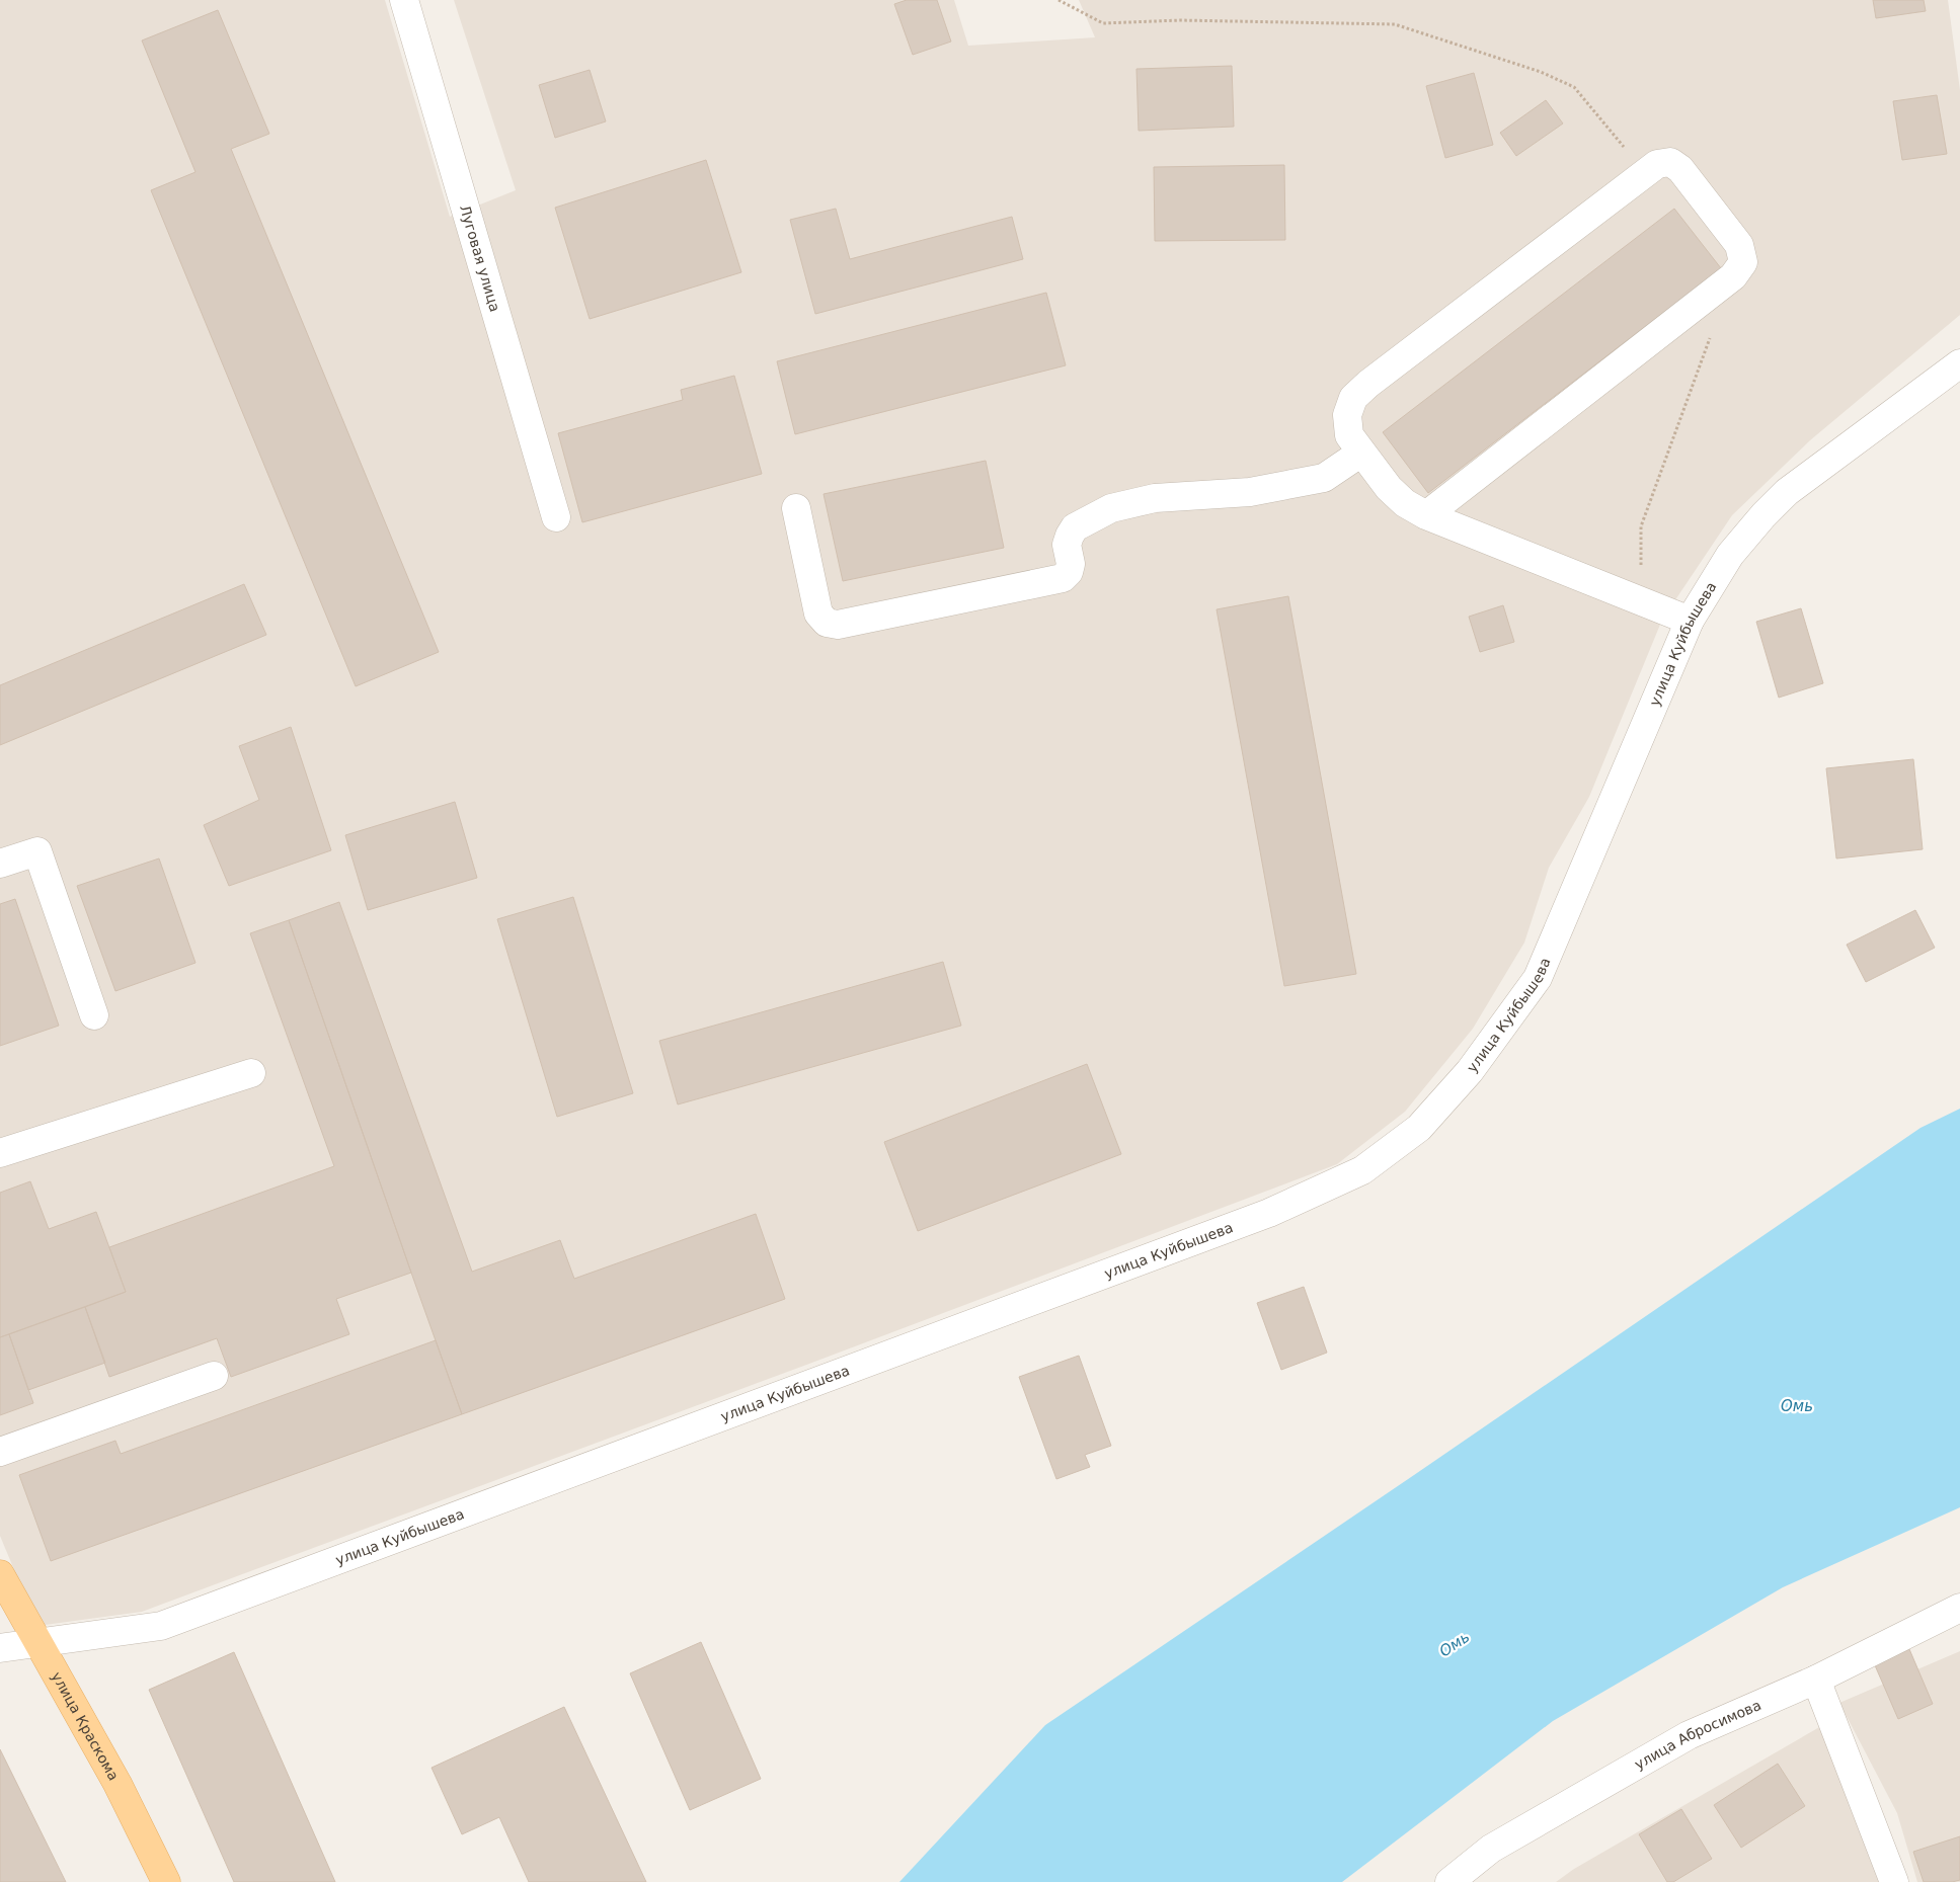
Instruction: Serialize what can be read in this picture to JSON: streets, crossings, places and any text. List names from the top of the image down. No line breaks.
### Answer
{"streets":{"main road":["улица Краскома"],"street":["Луговая улица","улица Куйбышева","улица Абросимова"]},"crossings":[["улица Куйбышева","улица Краскома"]],"water":["Омь"]}
